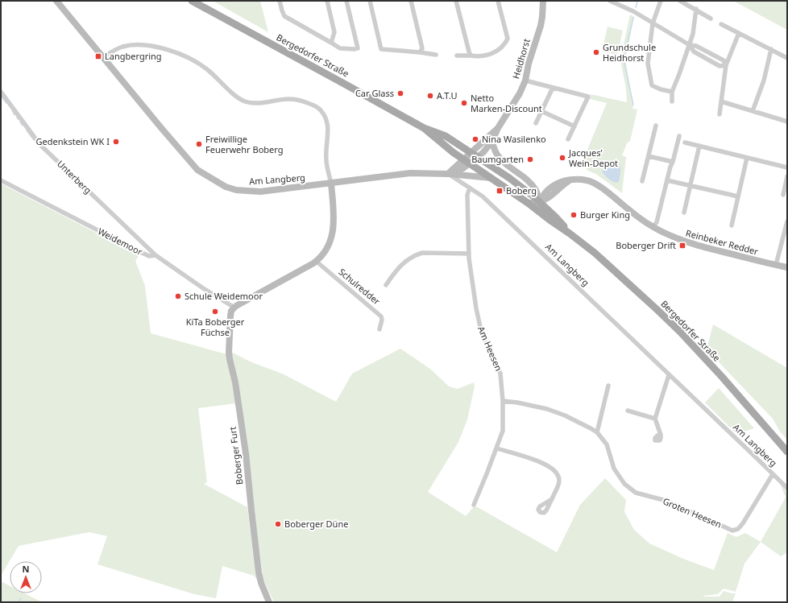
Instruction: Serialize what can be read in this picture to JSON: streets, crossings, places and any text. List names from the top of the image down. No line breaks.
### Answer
{"streets":{"main road":["Bergedorfer Straße"],"street":["Heidhorst","Unterberg","Am Langberg","Weidemoor","Reinbeker Redder","Schulredder","Am Heesen","Boberger Furt","Groten Heesen"]},"crossings":[["Bergedorfer Straße","Heidhorst"],["Bergedorfer Straße","Am Langberg"],["Bergedorfer Straße","Reinbeker Redder"],["Heidhorst","Am Langberg"],["Unterberg","Weidemoor"],["Am Langberg","Am Heesen"],["Am Langberg","Groten Heesen"],["Weidemoor","Boberger Furt"],["Am Heesen","Groten Heesen"]],"places":{"other":["Grundschule Heidhorst","Car Glass","A.T.U","Netto Marken-Discount","Nina Wasilenko","Gedenkstein WK I","Freiwillige Feuerwehr Boberg","Jacques’ Wein-Depot","Baumgarten","Burger King","Schule Weidemoor","KiTa Boberger Füchse","Boberger Düne"],"transit":["Langbergring","Boberg","Boberger Drift"]},"north":"top"}
